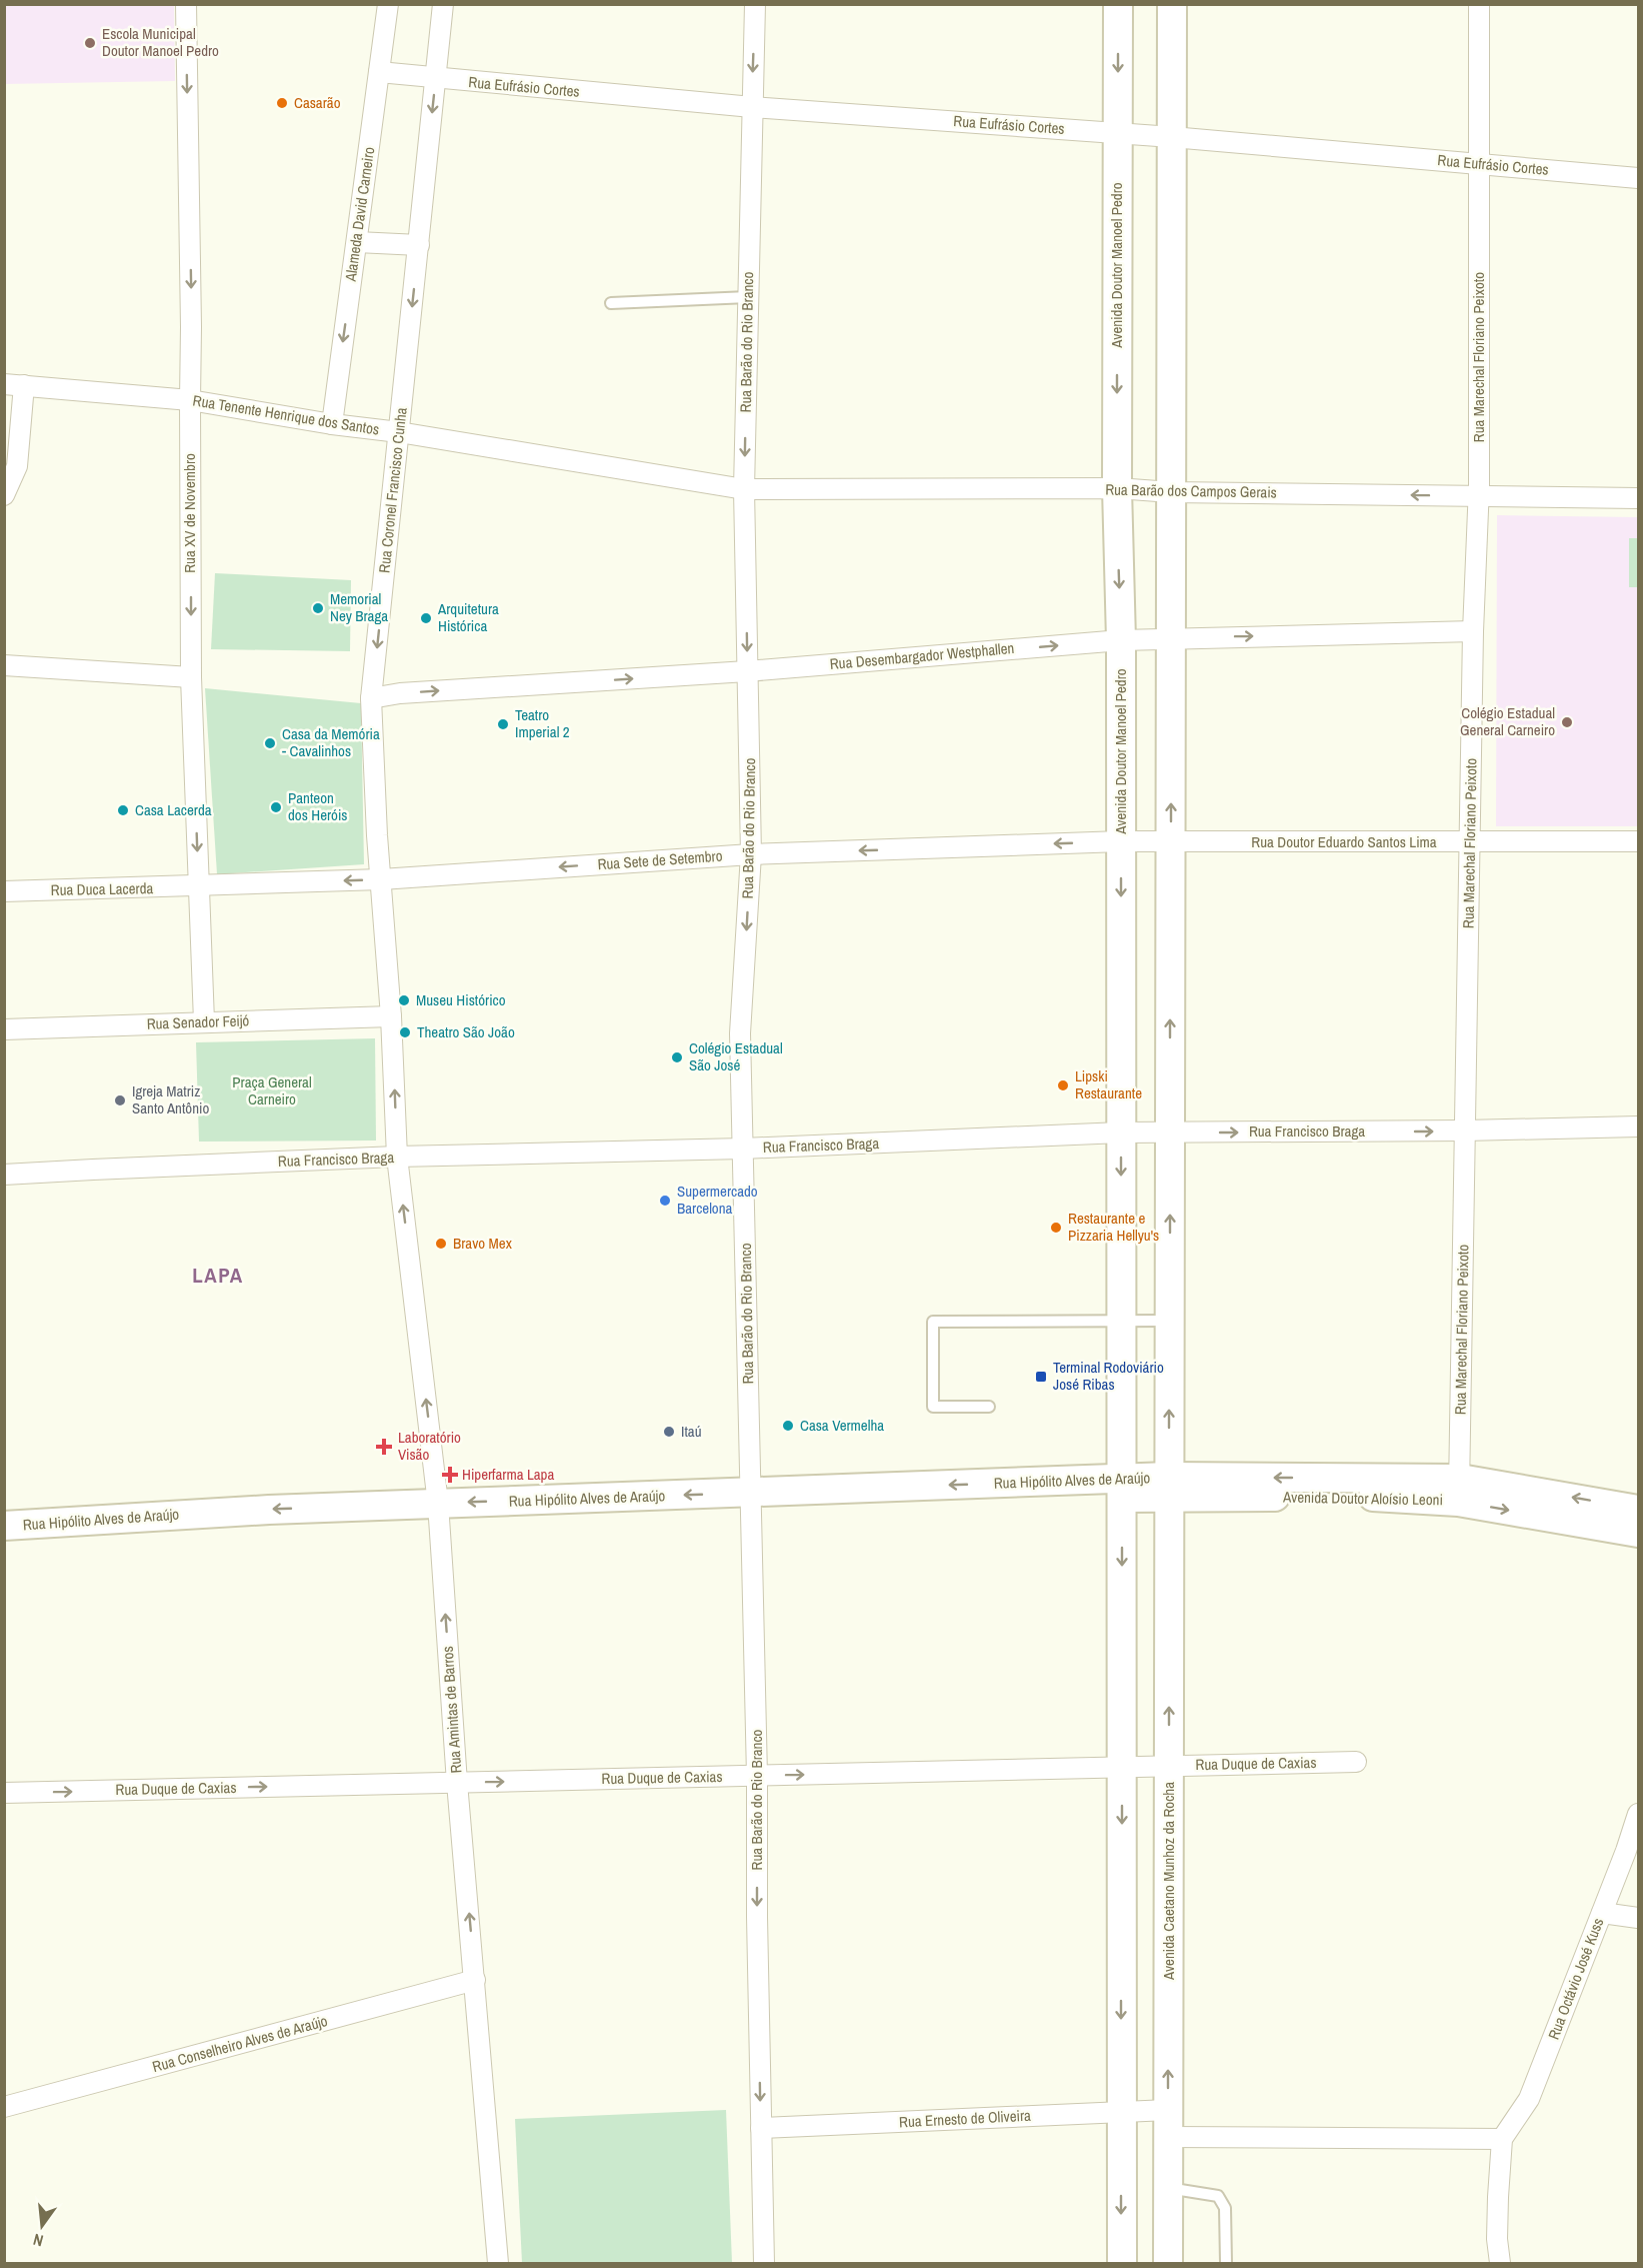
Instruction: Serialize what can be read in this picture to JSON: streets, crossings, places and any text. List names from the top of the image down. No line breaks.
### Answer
{"streets":{"main road":["Avenida Doutor Manoel Pedro","Rua Hipólito Alves de Araújo","Avenida Doutor Aloísio Leoni","Avenida Caetano Munhoz da Rocha"],"street":["Rua Eufrásio Cortes","Alameda David Carneiro","Rua Barão do Rio Branco","Rua Marechal Floriano Peixoto","Rua Tenente Henrique dos Santos","Rua Coronel Francisco Cunha","Rua Barão dos Campos Gerais","Rua XV de Novembro","Rua Desembargador Westphallen","Rua Doutor Eduardo Santos Lima","Rua Sete de Setembro","Rua Duca Lacerda","Rua Senador Feijó","Rua Francisco Braga","Rua Amintas de Barros","Rua Duque de Caxias","Rua Octávio José Kuss","Rua Conselheiro Alves de Araújo","Rua Ernesto de Oliveira"]},"crossings":[["Rua Eufrásio Cortes","Alameda David Carneiro"],["Rua Eufrásio Cortes","Avenida Doutor Manoel Pedro"],["Rua Eufrásio Cortes","Rua Barão do Rio Branco"],["Rua Eufrásio Cortes","Rua Marechal Floriano Peixoto"],["Rua Eufrásio Cortes","Rua Coronel Francisco Cunha"],["Alameda David Carneiro","Rua Tenente Henrique dos Santos"],["Avenida Doutor Manoel Pedro","Rua Barão dos Campos Gerais"],["Avenida Doutor Manoel Pedro","Rua Desembargador Westphallen"],["Avenida Doutor Manoel Pedro","Rua Doutor Eduardo Santos Lima"],["Avenida Doutor Manoel Pedro","Rua Sete de Setembro"],["Avenida Doutor Manoel Pedro","Rua Francisco Braga"],["Avenida Doutor Manoel Pedro","Rua Hipólito Alves de Araújo"],["Avenida Doutor Manoel Pedro","Avenida Doutor Aloísio Leoni"],["Rua Barão do Rio Branco","Rua Tenente Henrique dos Santos"],["Rua Barão do Rio Branco","Rua Barão dos Campos Gerais"],["Rua Barão do Rio Branco","Rua Desembargador Westphallen"],["Rua Barão do Rio Branco","Rua Sete de Setembro"],["Rua Barão do Rio Branco","Rua Francisco Braga"],["Rua Barão do Rio Branco","Rua Hipólito Alves de Araújo"],["Rua Barão do Rio Branco","Rua Duque de Caxias"],["Rua Barão do Rio Branco","Rua Ernesto de Oliveira"],["Rua Marechal Floriano Peixoto","Rua Barão dos Campos Gerais"],["Rua Marechal Floriano Peixoto","Rua Desembargador Westphallen"],["Rua Marechal Floriano Peixoto","Rua Doutor Eduardo Santos Lima"],["Rua Marechal Floriano Peixoto","Rua Francisco Braga"],["Rua Marechal Floriano Peixoto","Avenida Doutor Aloísio Leoni"],["Rua Tenente Henrique dos Santos","Rua Coronel Francisco Cunha"],["Rua Tenente Henrique dos Santos","Rua Barão dos Campos Gerais"],["Rua Tenente Henrique dos Santos","Rua XV de Novembro"],["Rua Coronel Francisco Cunha","Rua Desembargador Westphallen"],["Rua Coronel Francisco Cunha","Rua Sete de Setembro"],["Rua Coronel Francisco Cunha","Rua Senador Feijó"],["Rua Coronel Francisco Cunha","Rua Francisco Braga"],["Rua Coronel Francisco Cunha","Rua Amintas de Barros"],["Rua XV de Novembro","Rua Sete de Setembro"],["Rua XV de Novembro","Rua Duca Lacerda"],["Rua XV de Novembro","Rua Senador Feijó"],["Rua Doutor Eduardo Santos Lima","Rua Sete de Setembro"],["Rua Sete de Setembro","Rua Duca Lacerda"],["Rua Francisco Braga","Rua Amintas de Barros"],["Rua Hipólito Alves de Araújo","Avenida Doutor Aloísio Leoni"],["Rua Hipólito Alves de Araújo","Rua Amintas de Barros"],["Avenida Doutor Aloísio Leoni","Avenida Caetano Munhoz da Rocha"],["Rua Amintas de Barros","Rua Duque de Caxias"],["Rua Amintas de Barros","Rua Conselheiro Alves de Araújo"],["Rua Duque de Caxias","Avenida Caetano Munhoz da Rocha"],["Avenida Caetano Munhoz da Rocha","Rua Ernesto de Oliveira"],["Rua Octávio José Kuss","Rua Ernesto de Oliveira"]],"one_way":["Alameda David Carneiro","Rua Barão do Rio Branco","Rua XV de Novembro","Rua Desembargador Westphallen","Rua Sete de Setembro","Rua Hipólito Alves de Araújo","Rua Amintas de Barros","Rua Duque de Caxias"],"districts":["LAPA"],"parks":["Praça General Carneiro"],"places":{"other":["Escola Municipal Doutor Manoel Pedro","Casarão","Memorial Ney Braga","Arquitetura Histórica","Colégio Estadual General Carneiro","Teatro Imperial 2","Casa da Memória - Cavalinhos","Panteon dos Heróis","Casa Lacerda","Museu Histórico","Theatro São João","Colégio Estadual São José","Lipski Restaurante","Igreja Matriz Santo Antônio","Supermercado Barcelona","Restaurante e Pizzaria Hellyu's","Bravo Mex","Casa Vermelha","Itaú"],"transit":["Terminal Rodoviário José Ribas"],"health":["Laboratório Visão","Hiperfarma Lapa"]},"north":"bottom"}
